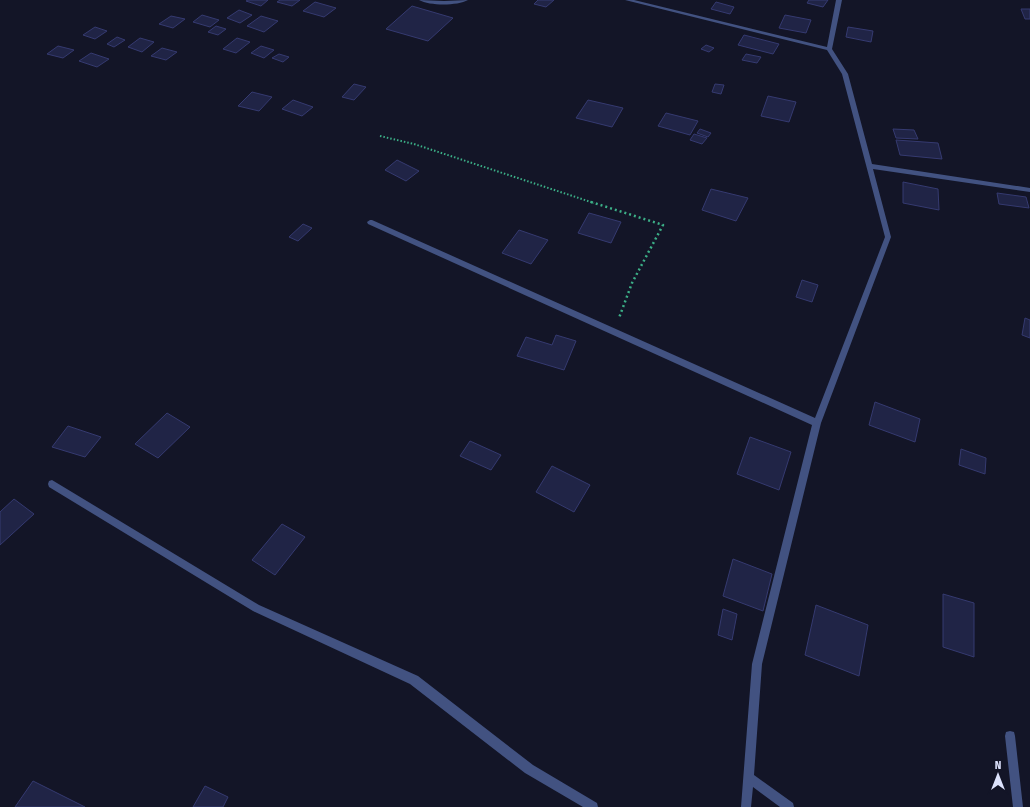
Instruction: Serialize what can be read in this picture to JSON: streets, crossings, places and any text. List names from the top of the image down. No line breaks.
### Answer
{"north":"top"}
